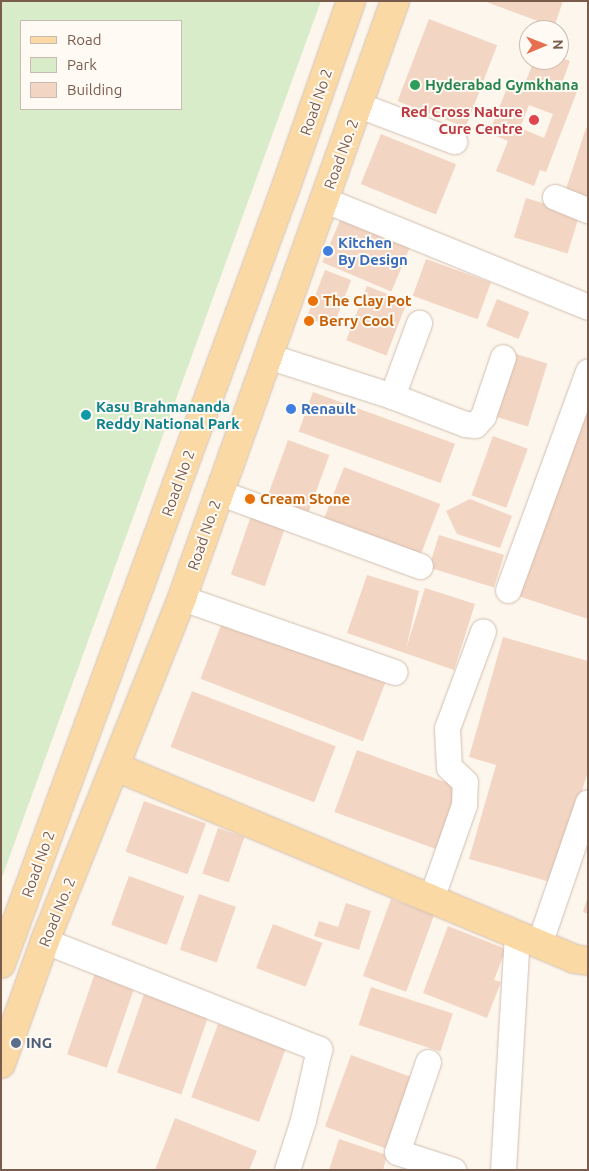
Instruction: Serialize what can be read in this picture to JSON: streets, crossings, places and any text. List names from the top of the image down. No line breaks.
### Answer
{"streets":{"main road":["Road No 2","Road No. 2"]},"places":["Hyderabad Gymkhana","Red Cross Nature Cure Centre","Kitchen By Design","The Clay Pot","Berry Cool","Renault","Kasu Brahmananda Reddy National Park","Cream Stone","ING"],"legend":["Road","Park","Building"],"north":"right"}
